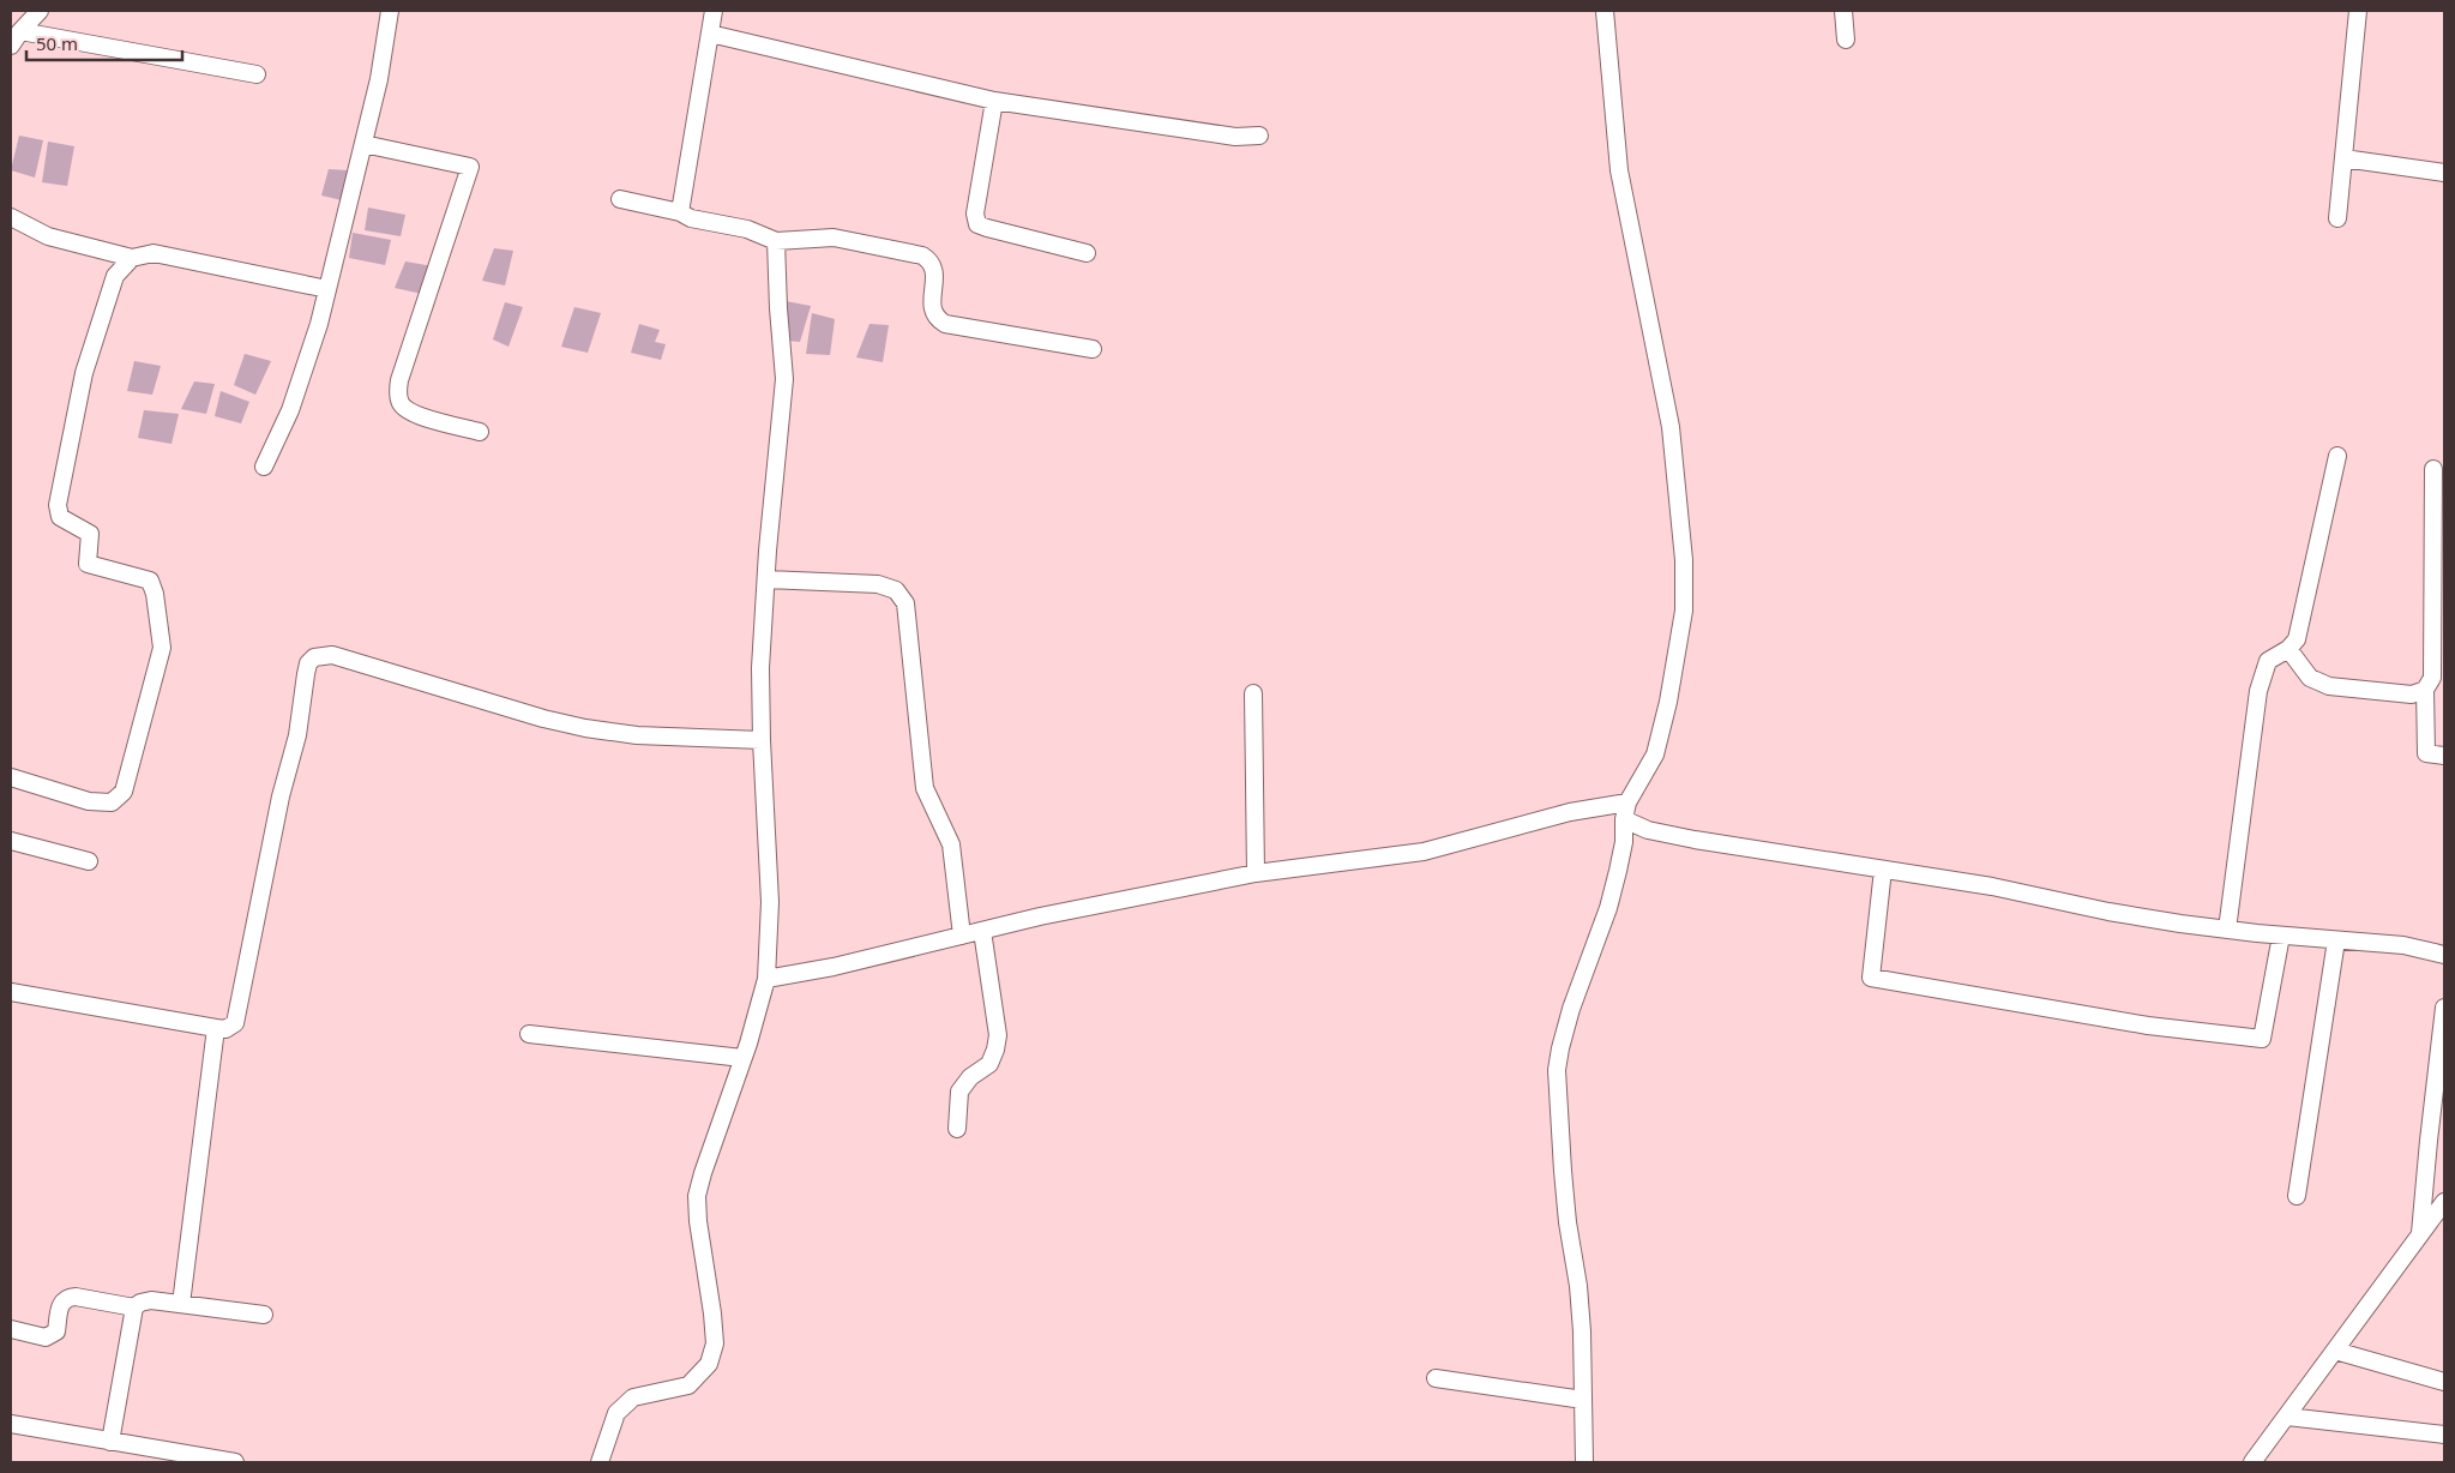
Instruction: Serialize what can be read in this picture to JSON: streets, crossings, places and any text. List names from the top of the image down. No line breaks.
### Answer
{"scale_bar":"50 m"}
